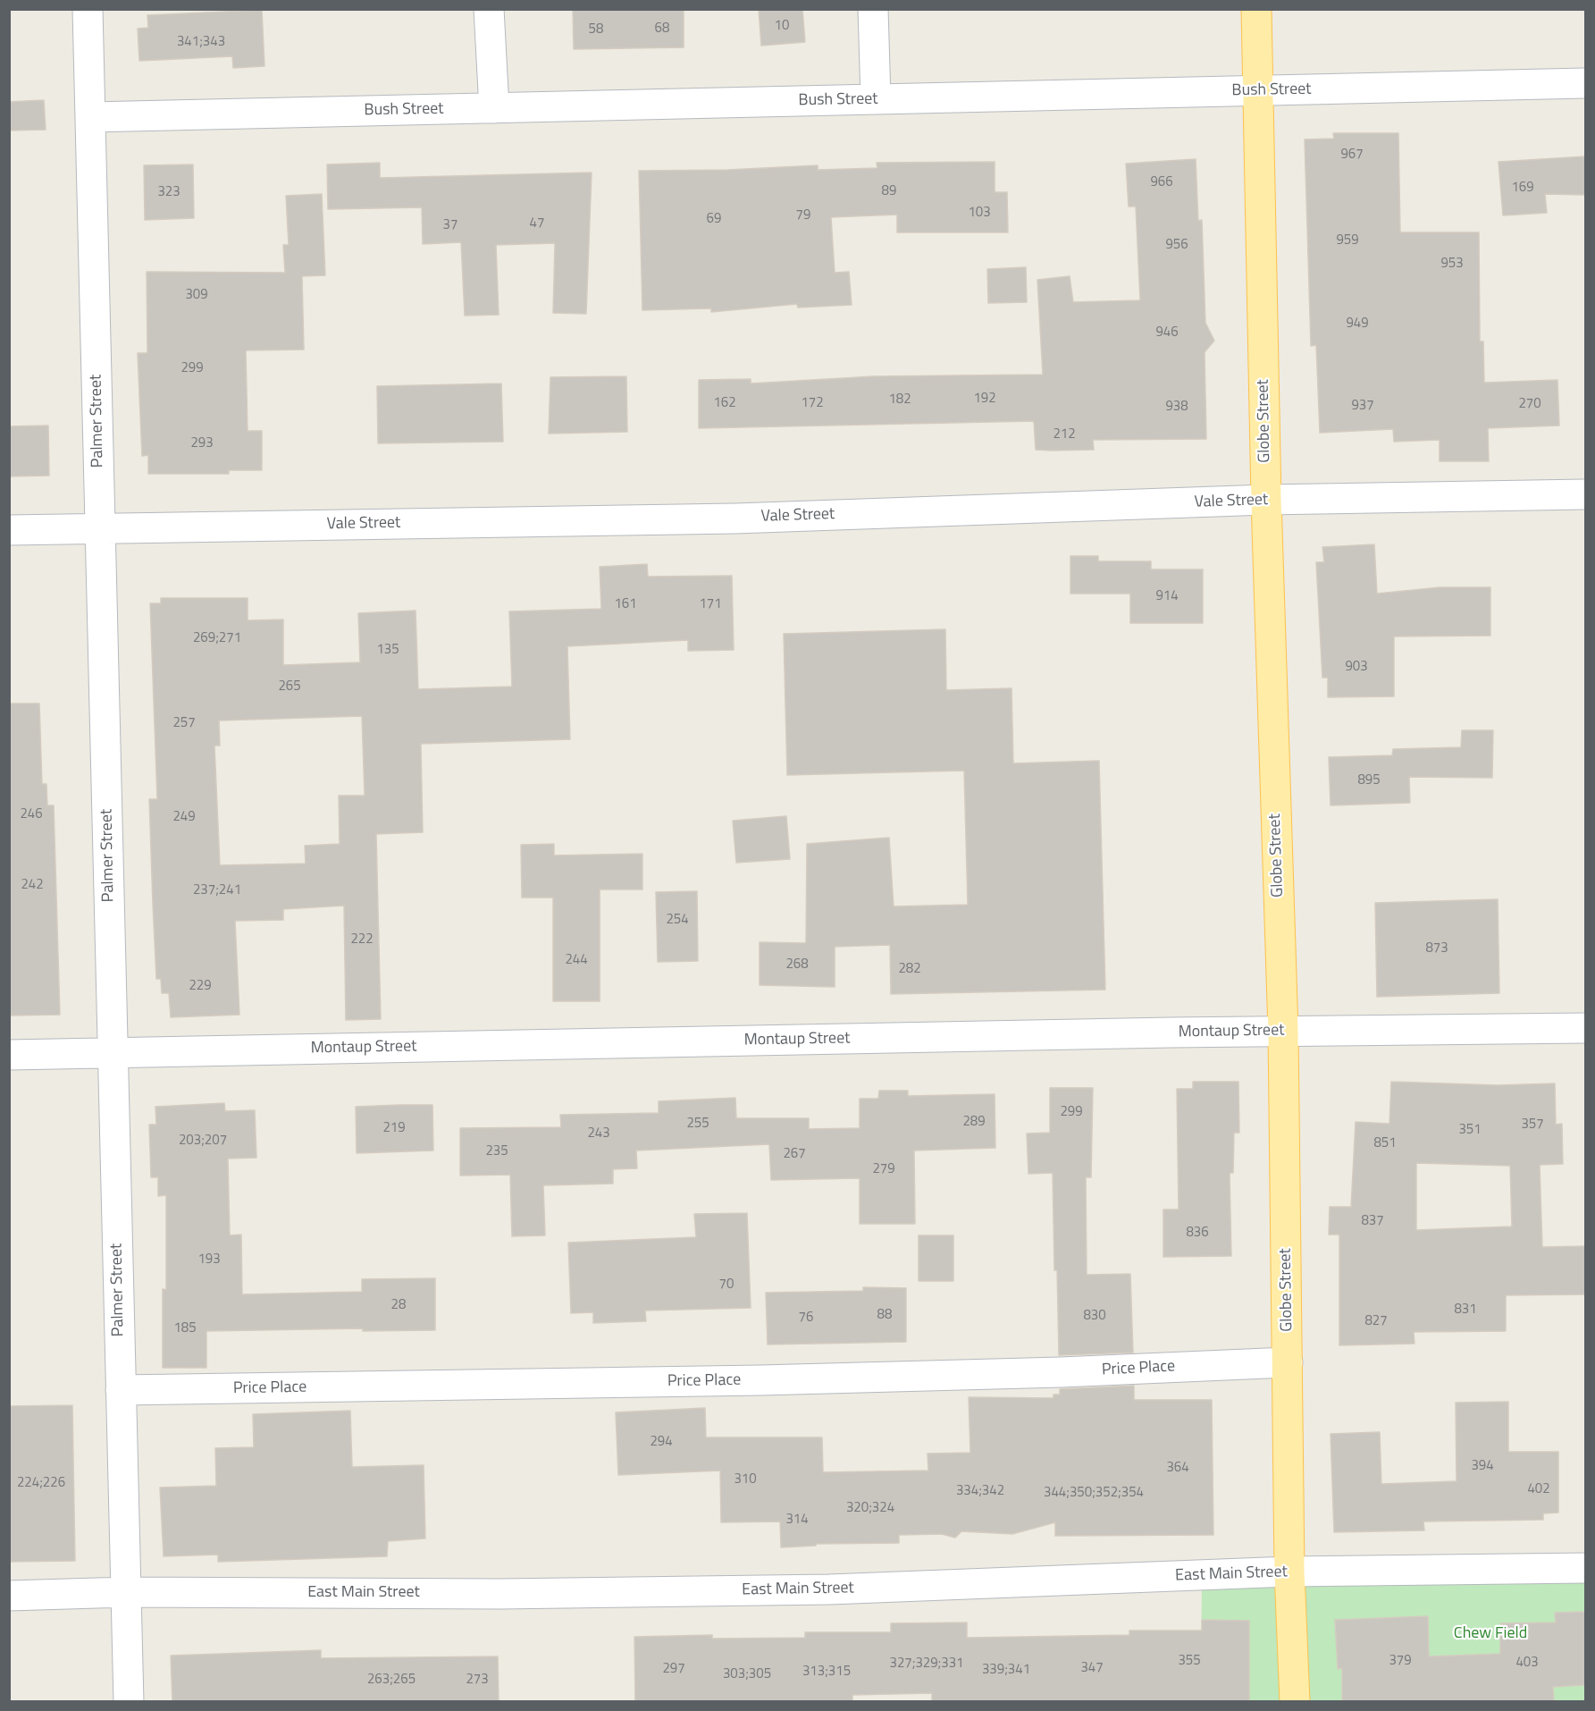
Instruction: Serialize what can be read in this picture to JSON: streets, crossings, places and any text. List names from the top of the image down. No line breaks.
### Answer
{"streets":{"main road":["Globe Street"],"street":["Bush Street","Palmer Street","Vale Street","Montaup Street","Price Place","East Main Street"]},"crossings":[["Bush Street","Palmer Street"],["Bush Street","Globe Street"],["Palmer Street","Vale Street"],["Palmer Street","Montaup Street"],["Palmer Street","Price Place"],["Palmer Street","East Main Street"],["Globe Street","Vale Street"],["Globe Street","Montaup Street"],["Globe Street","Price Place"],["Globe Street","East Main Street"]],"parks":["Chew Field"],"house_numbers":["10","68","58","341;343","967","966","169","89","323","103","79","69","47","37","959","956","953","309","949","946","299","192","182","162","172","270","937","938","212","293","914","161","171","269;271","135","903","265","257","895","246","249","242","237;241","254","222","873","244","268","282","229","299","289","255","357","219","351","243","203;207","851","235","267","279","837","836","193","70","28","831","88","830","76","827","185","294","394","364","310","224;226","402","334;342","344;350;352;354","320;324","314","355","379","403","327;329;331","347","297","339;341","313;315","303;305","263;265","273"]}
